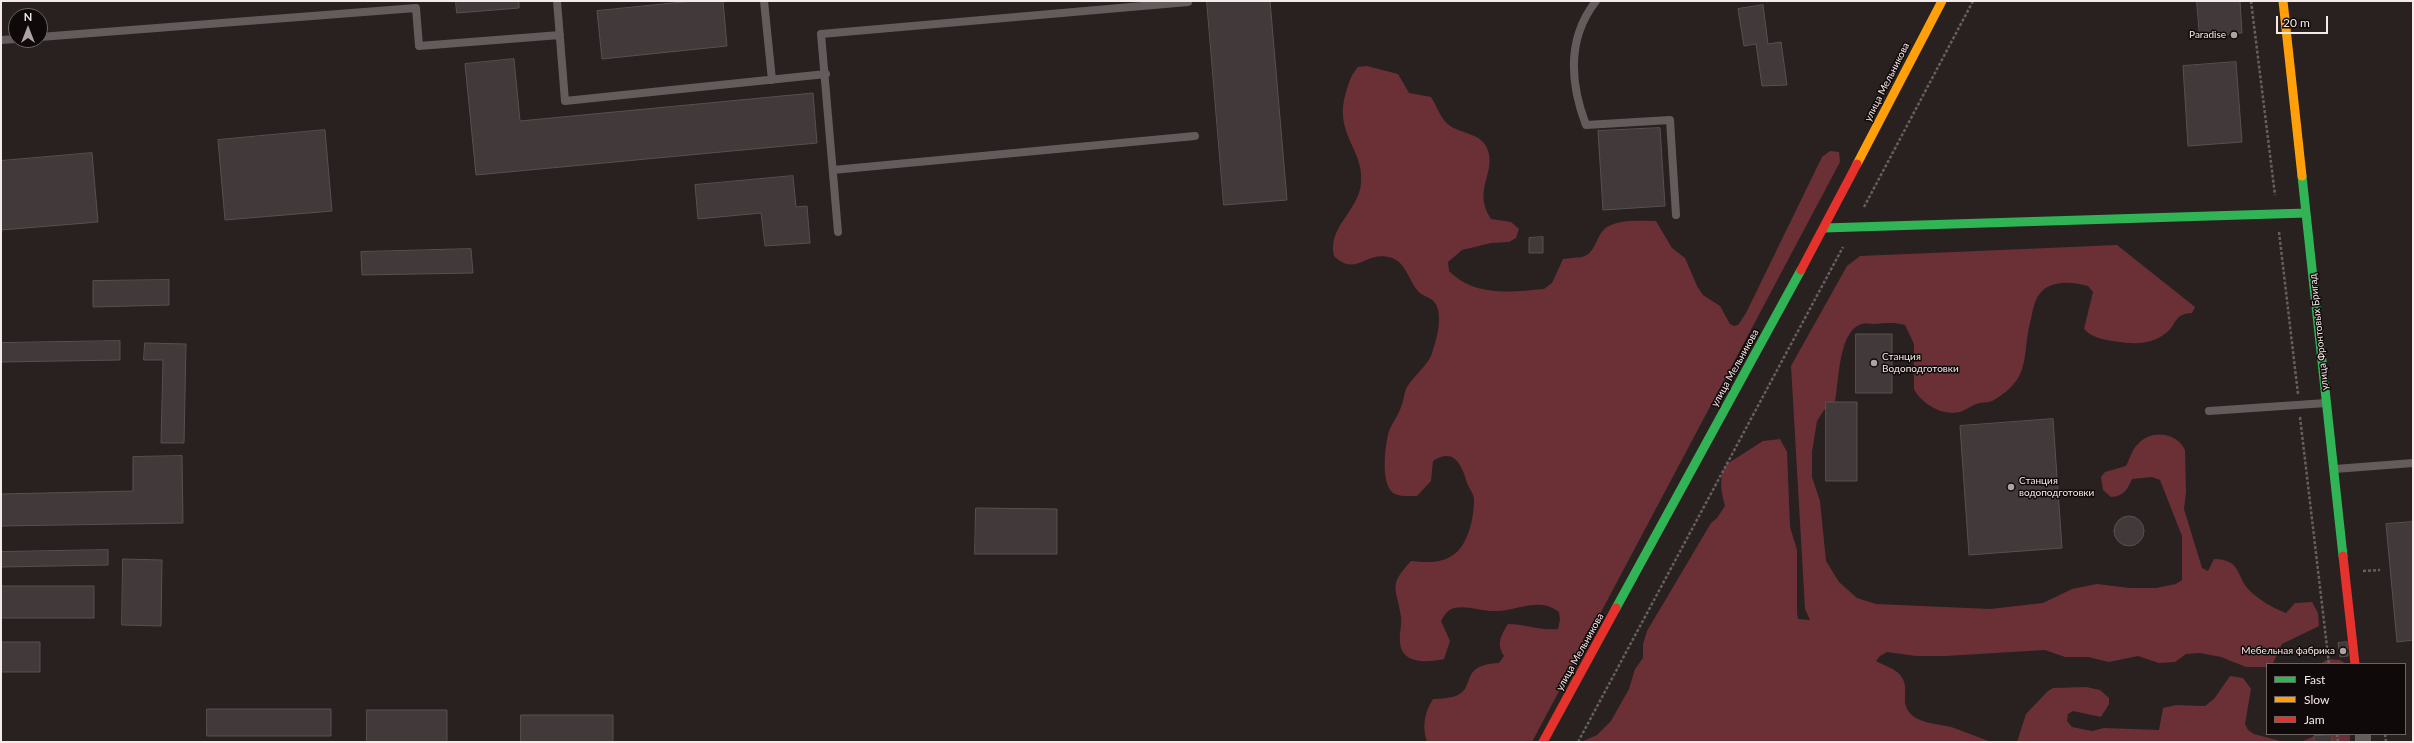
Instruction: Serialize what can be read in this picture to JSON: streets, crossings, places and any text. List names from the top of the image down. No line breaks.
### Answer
{"streets":{"street":["улица Мельникова","улица Фронтовых Бригад"]},"places":["Paradise","Станция Водоподготовки","Станция водоподготовки","Мебельная фабрика"],"legend":["Fast","Slow","Jam"],"scale_bar":"20 m","north":"top"}
